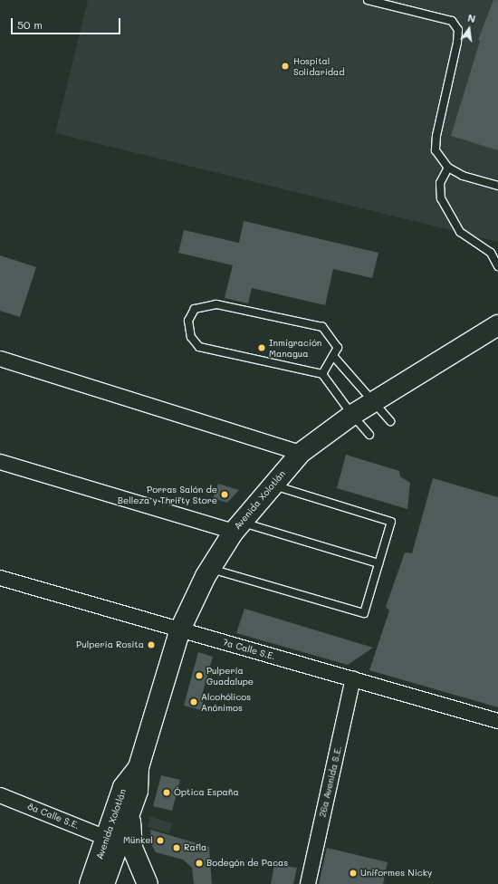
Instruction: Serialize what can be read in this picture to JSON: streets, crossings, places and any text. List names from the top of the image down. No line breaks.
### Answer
{"streets":{"main road":["Avenida Xolotlán"],"street":["7a Calle S.E.","26a Avenida S.E.","8a Calle S.E."]},"crossings":[["Avenida Xolotlán","7a Calle S.E."],["Avenida Xolotlán","8a Calle S.E."],["7a Calle S.E.","26a Avenida S.E."]],"places":["Hospital Solidaridad","Inmigración Managua","Porras Salón de Belleza y Thrifty Store","Pulpería Rosita","Pulpería Guadalupe","Alcohólicos Anónimos","Óptica España","Münkel","Rafla","Bodegón de Pacas","Uniformes Nicky"],"scale_bar":"50 m","north":"top"}
